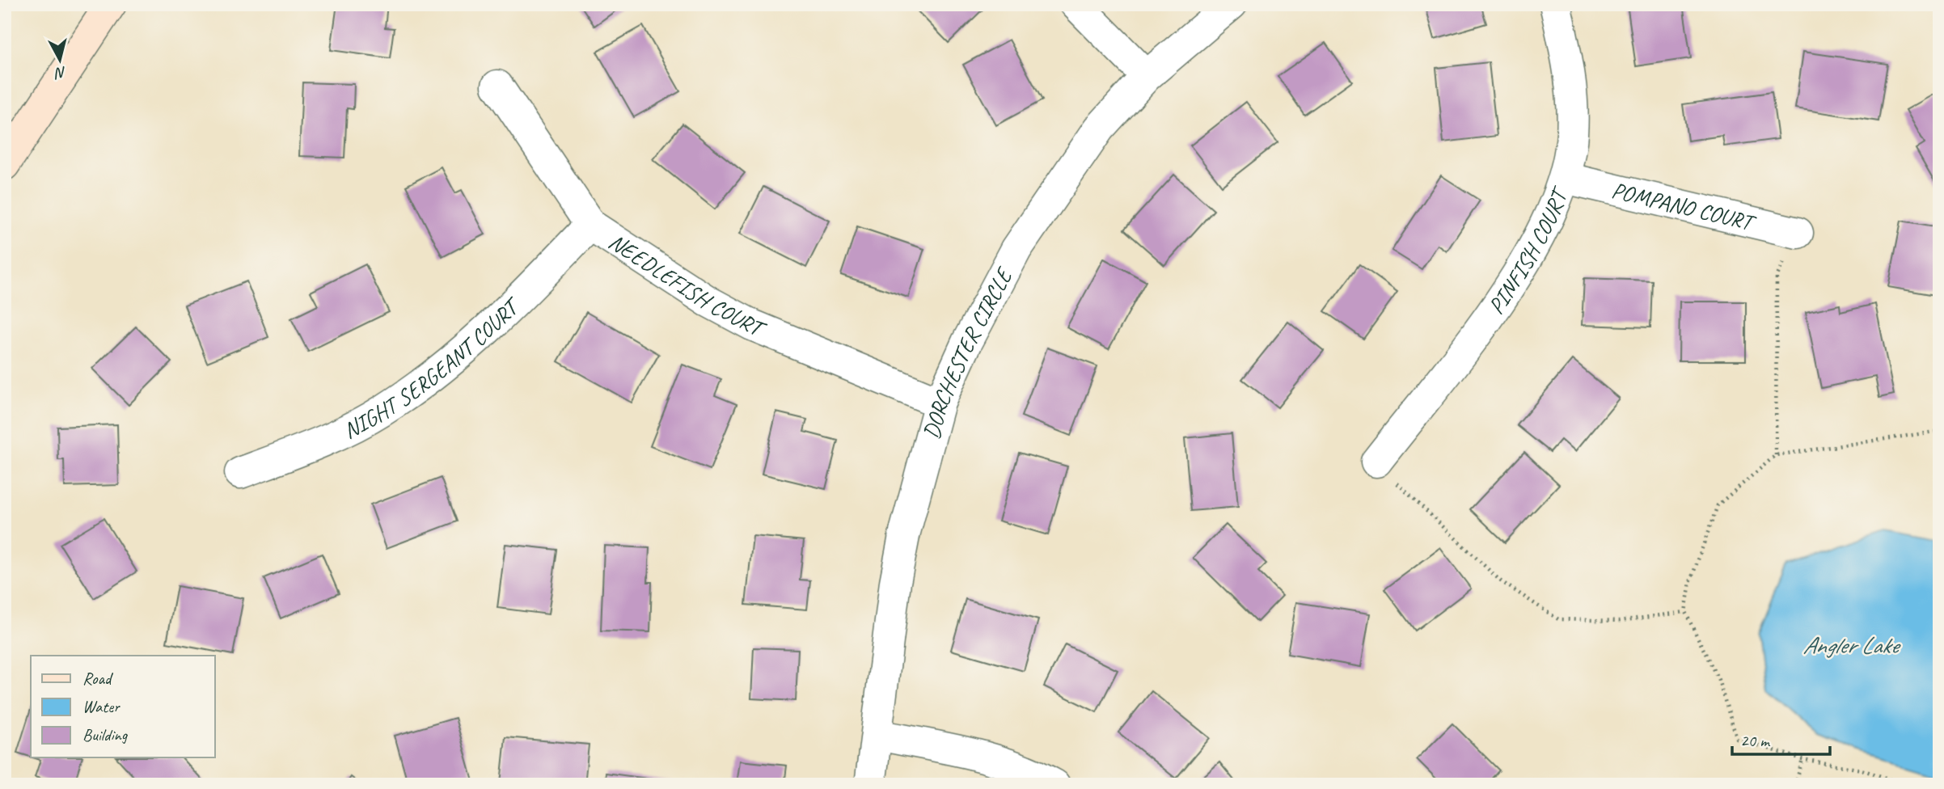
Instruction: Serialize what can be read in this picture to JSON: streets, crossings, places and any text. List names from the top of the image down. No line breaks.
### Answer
{"streets":{"street":["POMPANO COURT","PINFISH COURT","NEEDLEFISH COURT","DORCHESTER CIRCLE","NIGHT SERGEANT COURT"]},"crossings":[["POMPANO COURT","PINFISH COURT"],["NEEDLEFISH COURT","DORCHESTER CIRCLE"],["NEEDLEFISH COURT","NIGHT SERGEANT COURT"]],"water":["Angler Lake"],"legend":["Road","Water","Building"],"scale_bar":"20 m","north":"bottom"}
